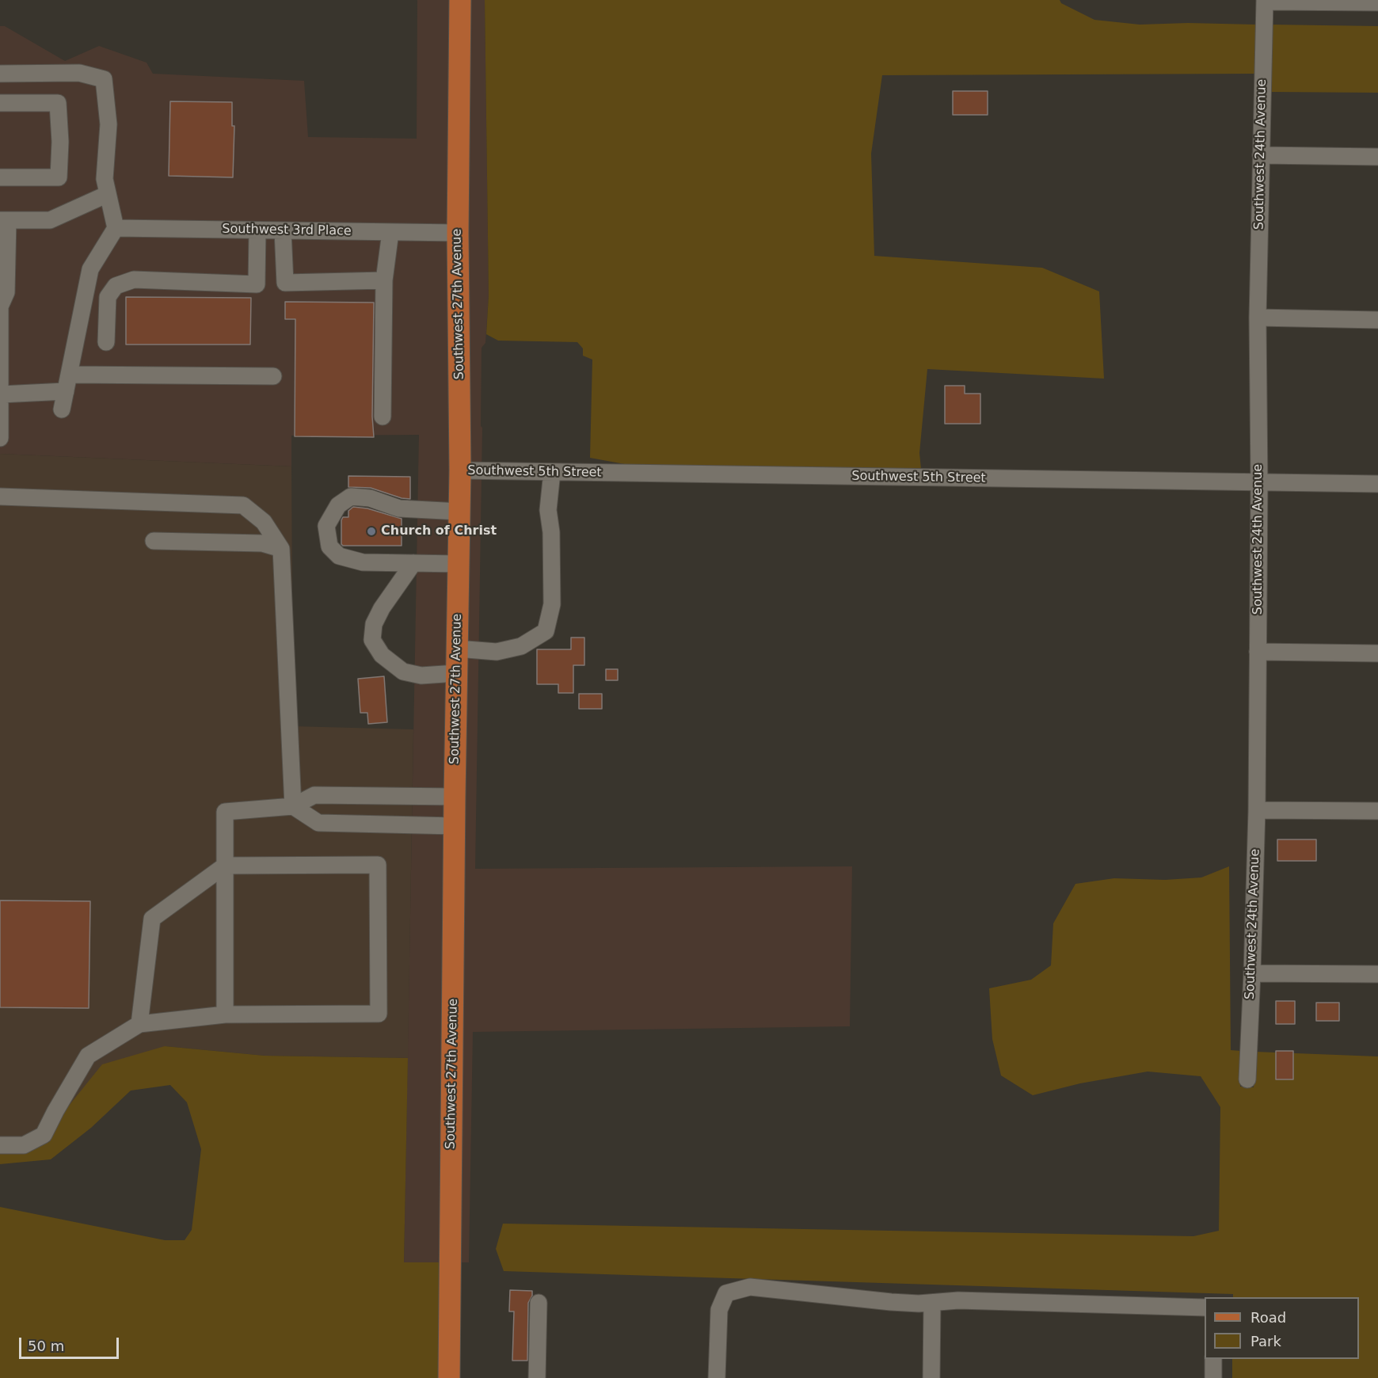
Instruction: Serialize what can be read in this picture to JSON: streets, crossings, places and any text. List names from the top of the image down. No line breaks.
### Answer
{"streets":{"main road":["Southwest 27th Avenue"],"street":["Southwest 24th Avenue","Southwest 3rd Place","Southwest 5th Street"]},"crossings":[["Southwest 24th Avenue","Southwest 5th Street"],["Southwest 3rd Place","Southwest 27th Avenue"],["Southwest 27th Avenue","Southwest 5th Street"]],"places":["Church of Christ"],"legend":["Road","Park"],"scale_bar":"50 m"}
